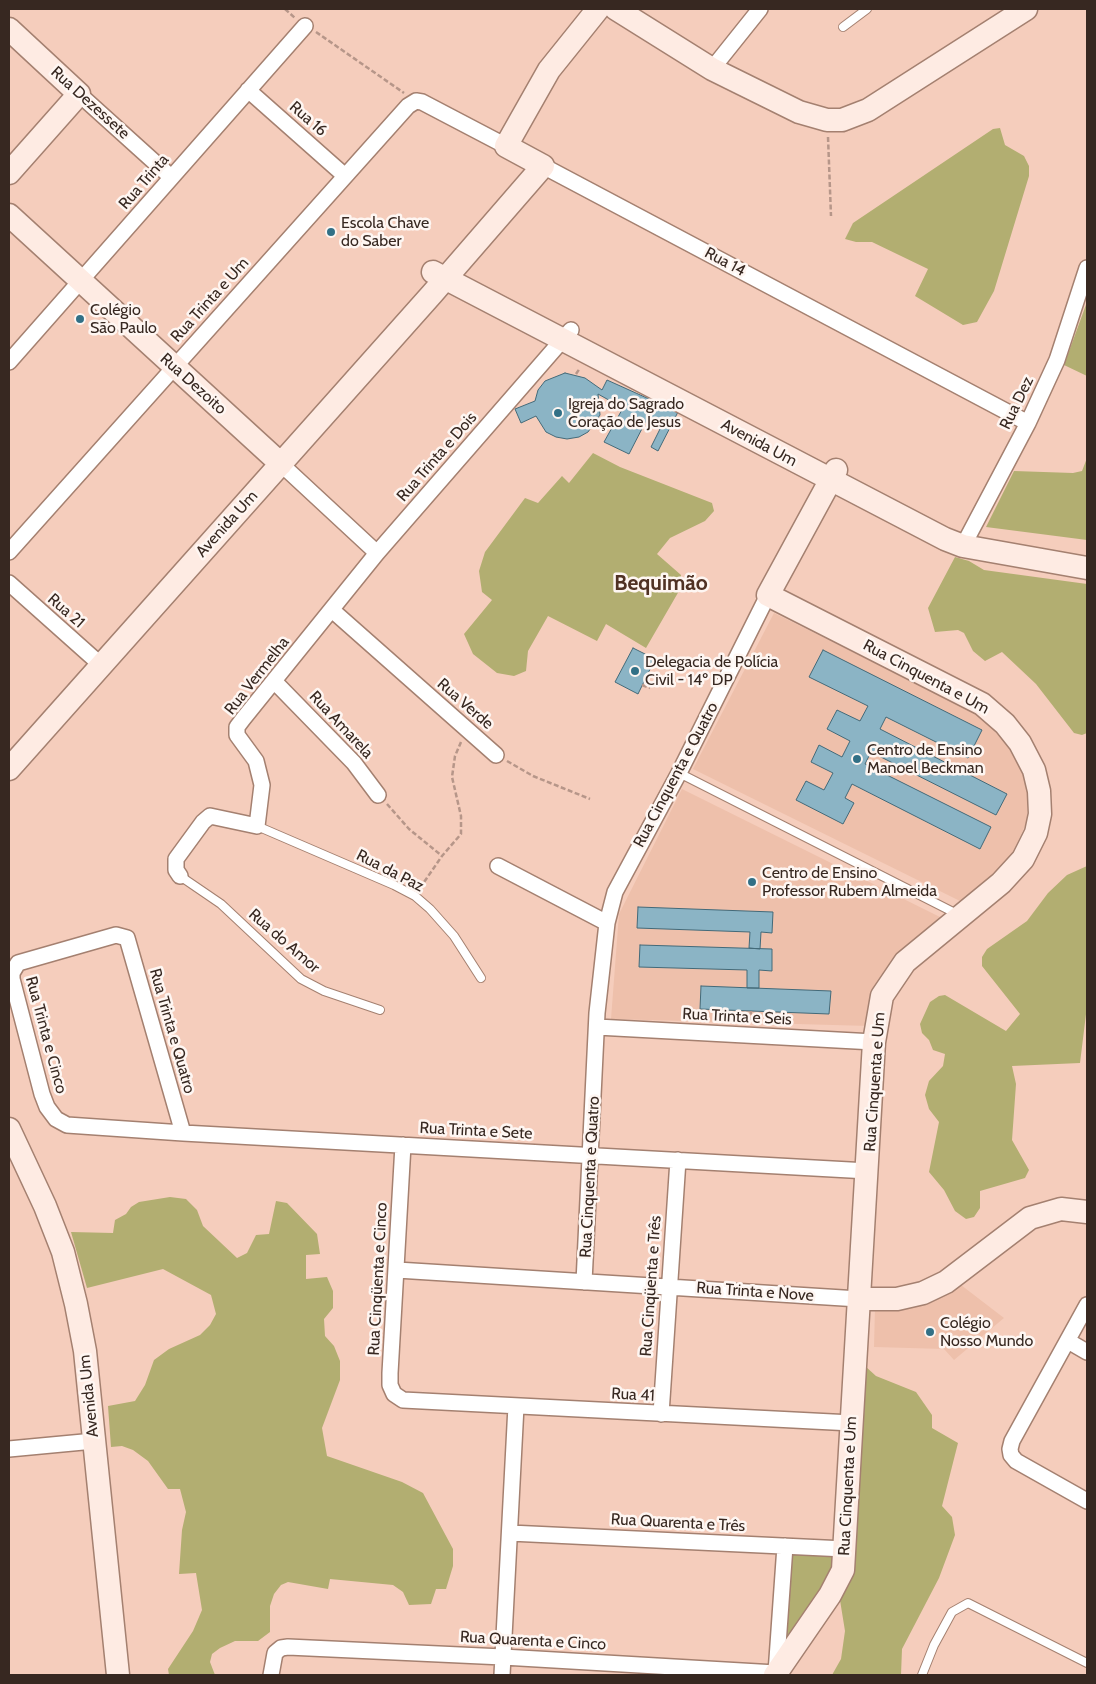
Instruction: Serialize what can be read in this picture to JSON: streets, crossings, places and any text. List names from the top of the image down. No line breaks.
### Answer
{"streets":{"street":["Rua Dezessete","Rua 16","Rua Trinta","Rua 14","Rua Trinta e Um","Rua Dezoito","Rua Dez","Avenida Um","Rua Trinta e Dois","Rua 21","Rua Vermelha","Rua Cinquenta e Um","Rua Verde","Rua Amarela","Rua Cinquenta e Quatro","Rua Trinta e Seis","Rua Trinta e Quatro","Rua Trinta e Cinco","Rua Trinta e Sete","Rua Cinqüenta e Cinco","Rua Cinqüenta e Três","Rua Trinta e Nove","Rua 41","Rua Quarenta e Três","Rua Quarenta e Cinco"],"lane":["Rua da Paz","Rua do Amor"]},"crossings":[["Rua Dezessete","Rua Trinta"],["Rua 16","Rua Trinta"],["Rua 16","Rua Trinta e Um"],["Rua Trinta","Rua Dezoito"],["Rua 14","Rua Trinta e Um"],["Rua 14","Rua Dez"],["Rua 14","Avenida Um"],["Rua Trinta e Um","Rua Dezoito"],["Rua Dezoito","Avenida Um"],["Rua Dezoito","Rua Trinta e Dois"],["Rua Dez","Avenida Um"],["Avenida Um","Rua Trinta e Dois"],["Avenida Um","Rua 21"],["Avenida Um","Rua Cinquenta e Quatro"],["Rua Trinta e Dois","Rua Vermelha"],["Rua Trinta e Dois","Rua Verde"],["Rua Vermelha","Rua Verde"],["Rua Vermelha","Rua Amarela"],["Rua Vermelha","Rua da Paz"],["Rua Cinquenta e Um","Rua Cinquenta e Quatro"],["Rua Cinquenta e Um","Rua Trinta e Seis"],["Rua Cinquenta e Um","Rua Trinta e Sete"],["Rua Cinquenta e Um","Rua Trinta e Nove"],["Rua Cinquenta e Um","Rua 41"],["Rua Cinquenta e Um","Rua Quarenta e Três"],["Rua Cinquenta e Um","Rua Quarenta e Cinco"],["Rua Cinquenta e Quatro","Rua Trinta e Seis"],["Rua Cinquenta e Quatro","Rua Trinta e Sete"],["Rua Cinquenta e Quatro","Rua Trinta e Nove"],["Rua Trinta e Quatro","Rua Trinta e Cinco"],["Rua Trinta e Quatro","Rua Trinta e Sete"],["Rua Trinta e Cinco","Rua Trinta e Sete"],["Rua Trinta e Sete","Rua Cinqüenta e Cinco"],["Rua Trinta e Sete","Rua Cinqüenta e Três"],["Rua Cinqüenta e Cinco","Rua Trinta e Nove"],["Rua Cinqüenta e Cinco","Rua 41"],["Rua Cinqüenta e Três","Rua Trinta e Nove"],["Rua Cinqüenta e Três","Rua 41"]],"districts":["Bequimão"],"places":["Escola Chave do Saber","Colégio São Paulo","Igreja do Sagrado Coração de Jesus","Delegacia de Polícia Civil - 14º DP","Centro de Ensino Manoel Beckman","Centro de Ensino Professor Rubem Almeida","Colégio Nosso Mundo"]}
